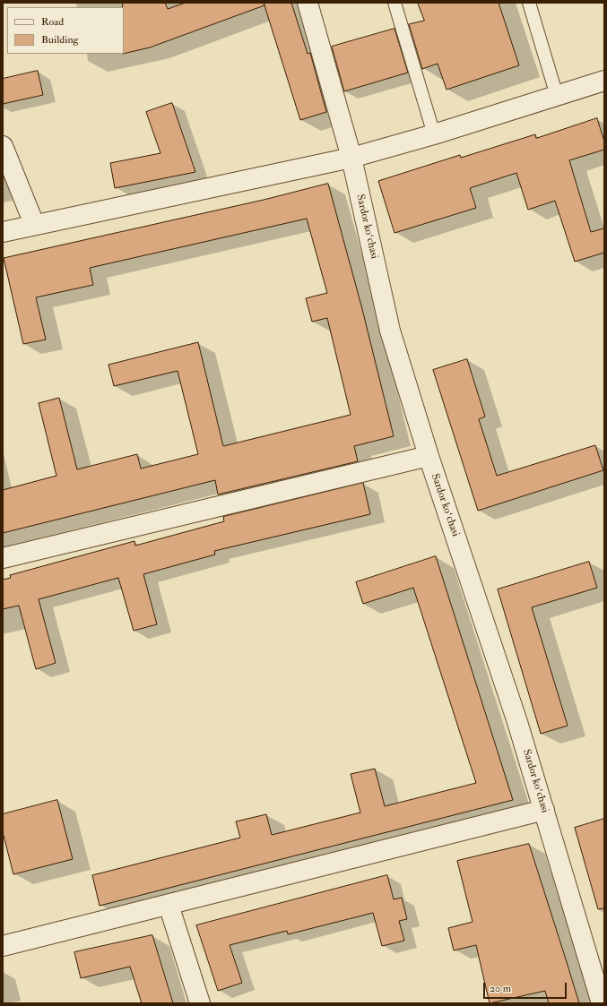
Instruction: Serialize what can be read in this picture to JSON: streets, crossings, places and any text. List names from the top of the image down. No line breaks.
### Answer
{"streets":{"street":["Sardor koʻchasi"]},"legend":["Road","Building"],"scale_bar":"20 m"}
